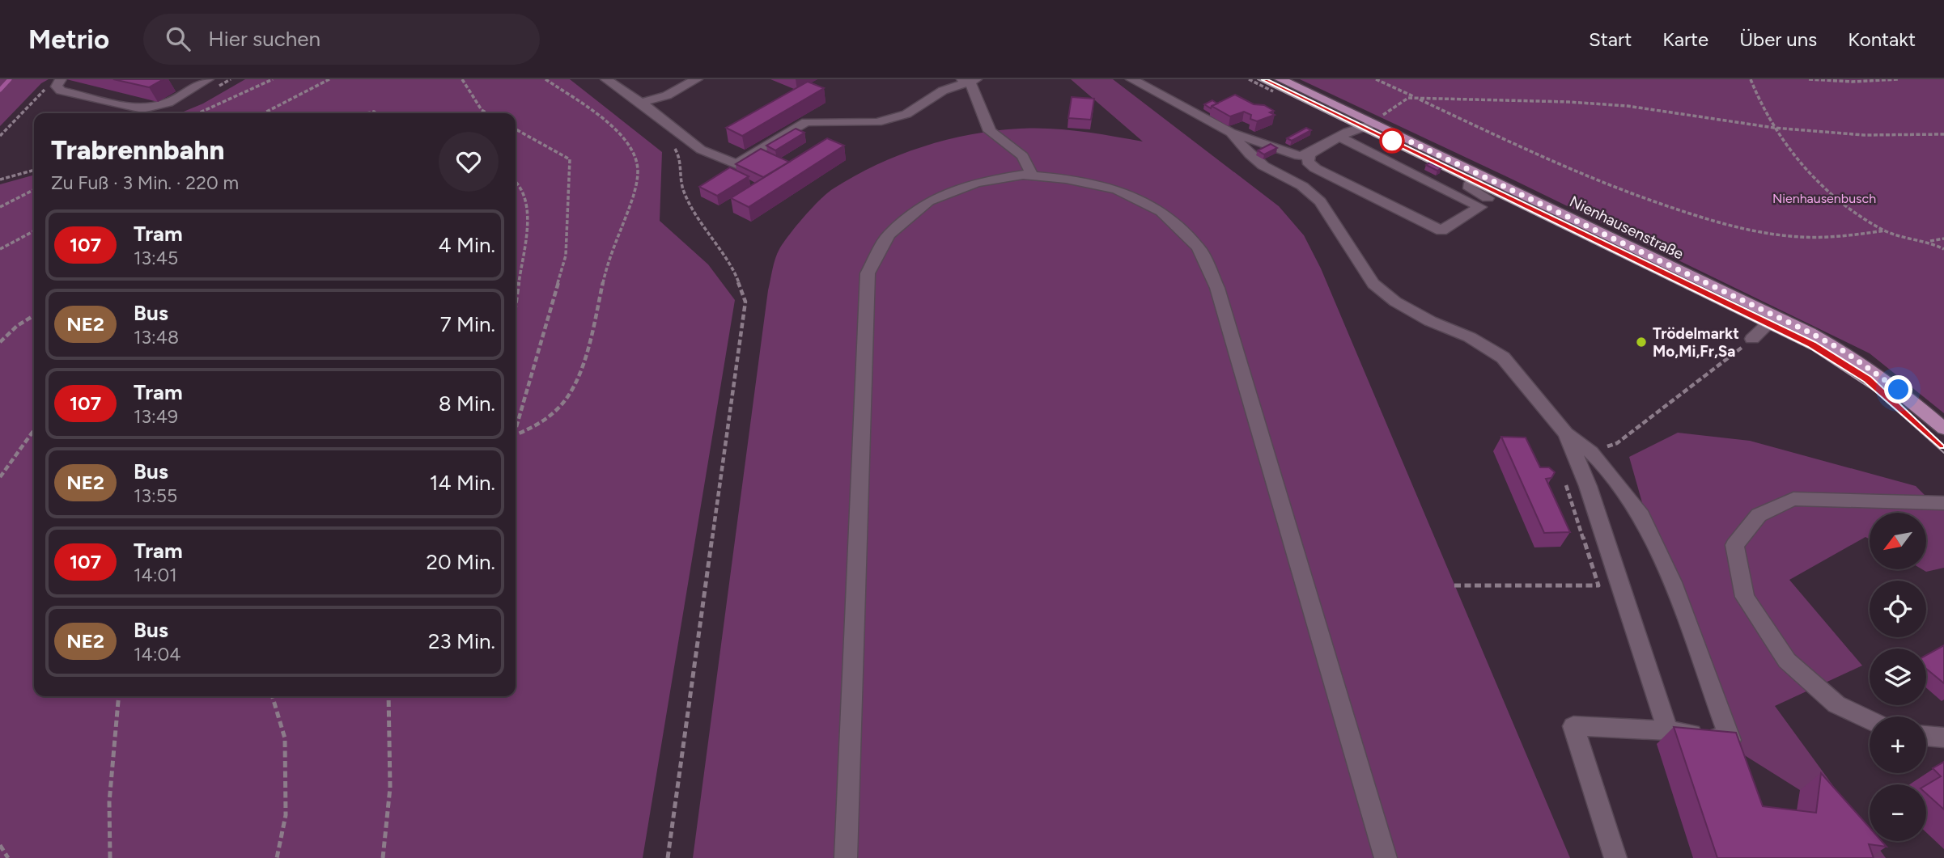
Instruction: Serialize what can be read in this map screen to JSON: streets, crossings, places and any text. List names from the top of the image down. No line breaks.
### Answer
{"streets":{"main road":["Nienhausenstraße"]},"parks":["Nienhausenbusch"],"places":["Trödelmarkt Mo,Mi,Fr,Sa"],"lines":["tram line 107"],"north":"bottom left","page":{"header":"Metrio","search":"Hier suchen","nav":["Start","Karte","Über uns","Kontakt"],"heading":["Trabrennbahn","Zu Fuß · 3 Min. · 220 m"],"list":[{"mark":"107","name":"Tram","note":"13:45","value":"4 Min."},{"mark":"NE2","name":"Bus","note":"13:48","value":"7 Min."},{"mark":"107","name":"Tram","note":"13:49","value":"8 Min."},{"mark":"NE2","name":"Bus","note":"13:55","value":"14 Min."},{"mark":"107","name":"Tram","note":"14:01","value":"20 Min."},{"mark":"NE2","name":"Bus","note":"14:04","value":"23 Min."}],"map_buttons":["+","−"]}}
